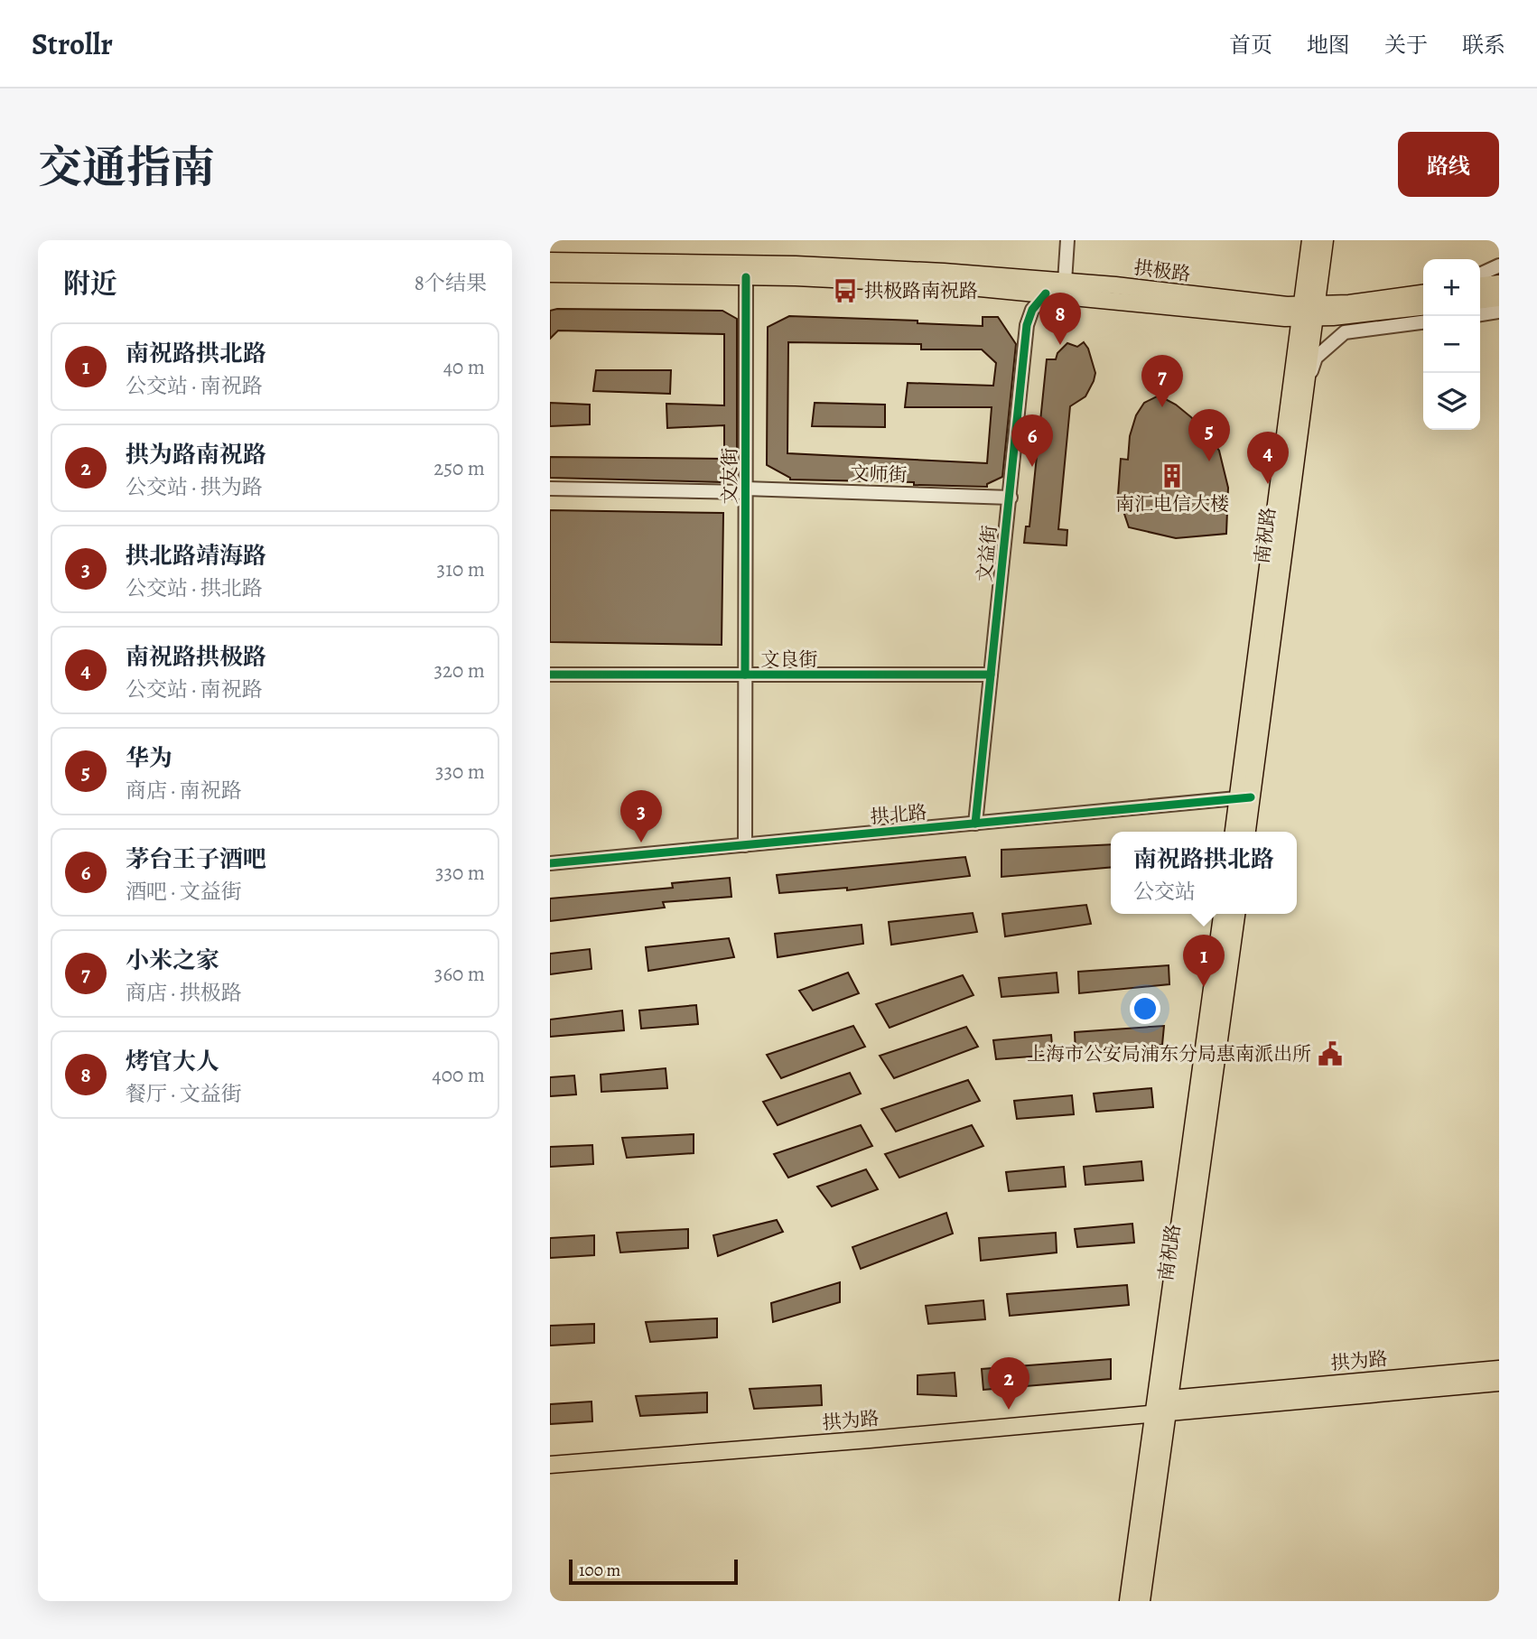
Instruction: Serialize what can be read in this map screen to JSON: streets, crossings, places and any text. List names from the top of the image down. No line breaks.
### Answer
{"streets":{"main road":["拱极路","南祝路","拱为路"],"street":["文师街","文友街","文益街","文良街","拱北路"]},"crossings":[["拱极路","文友街"],["拱极路","南祝路"],["拱极路","文益街"],["文师街","文友街"],["文师街","文益街"],["文友街","文良街"],["文友街","拱北路"],["南祝路","拱北路"],["南祝路","拱为路"],["文益街","文良街"],["文益街","拱北路"]],"places":{"bus stop":["拱极路南祝路"],"building":["南汇电信大楼"],"public building":["上海市公安局浦东分局惠南派出所"]},"scale_bar":"100 m","page":{"header":"Strollr","nav":["首页","地图","关于","联系"],"title":"交通指南","buttons":"路线","heading":["附近","8个结果"],"map_buttons":["+","−"],"pins":["8","7","5","6","4","3","1","2"],"list":[{"mark":"1","name":"南祝路拱北路","note":"公交站 · 南祝路","value":"40 m"},{"mark":"2","name":"拱为路南祝路","note":"公交站 · 拱为路","value":"250 m"},{"mark":"3","name":"拱北路靖海路","note":"公交站 · 拱北路","value":"310 m"},{"mark":"4","name":"南祝路拱极路","note":"公交站 · 南祝路","value":"320 m"},{"mark":"5","name":"华为","note":"商店 · 南祝路","value":"330 m"},{"mark":"6","name":"茅台王子酒吧","note":"酒吧 · 文益街","value":"330 m"},{"mark":"7","name":"小米之家","note":"商店 · 拱极路","value":"360 m"},{"mark":"8","name":"烤官大人","note":"餐厅 · 文益街","value":"400 m"}],"popup":["南祝路拱北路","公交站"],"scale":"100 m"}}
